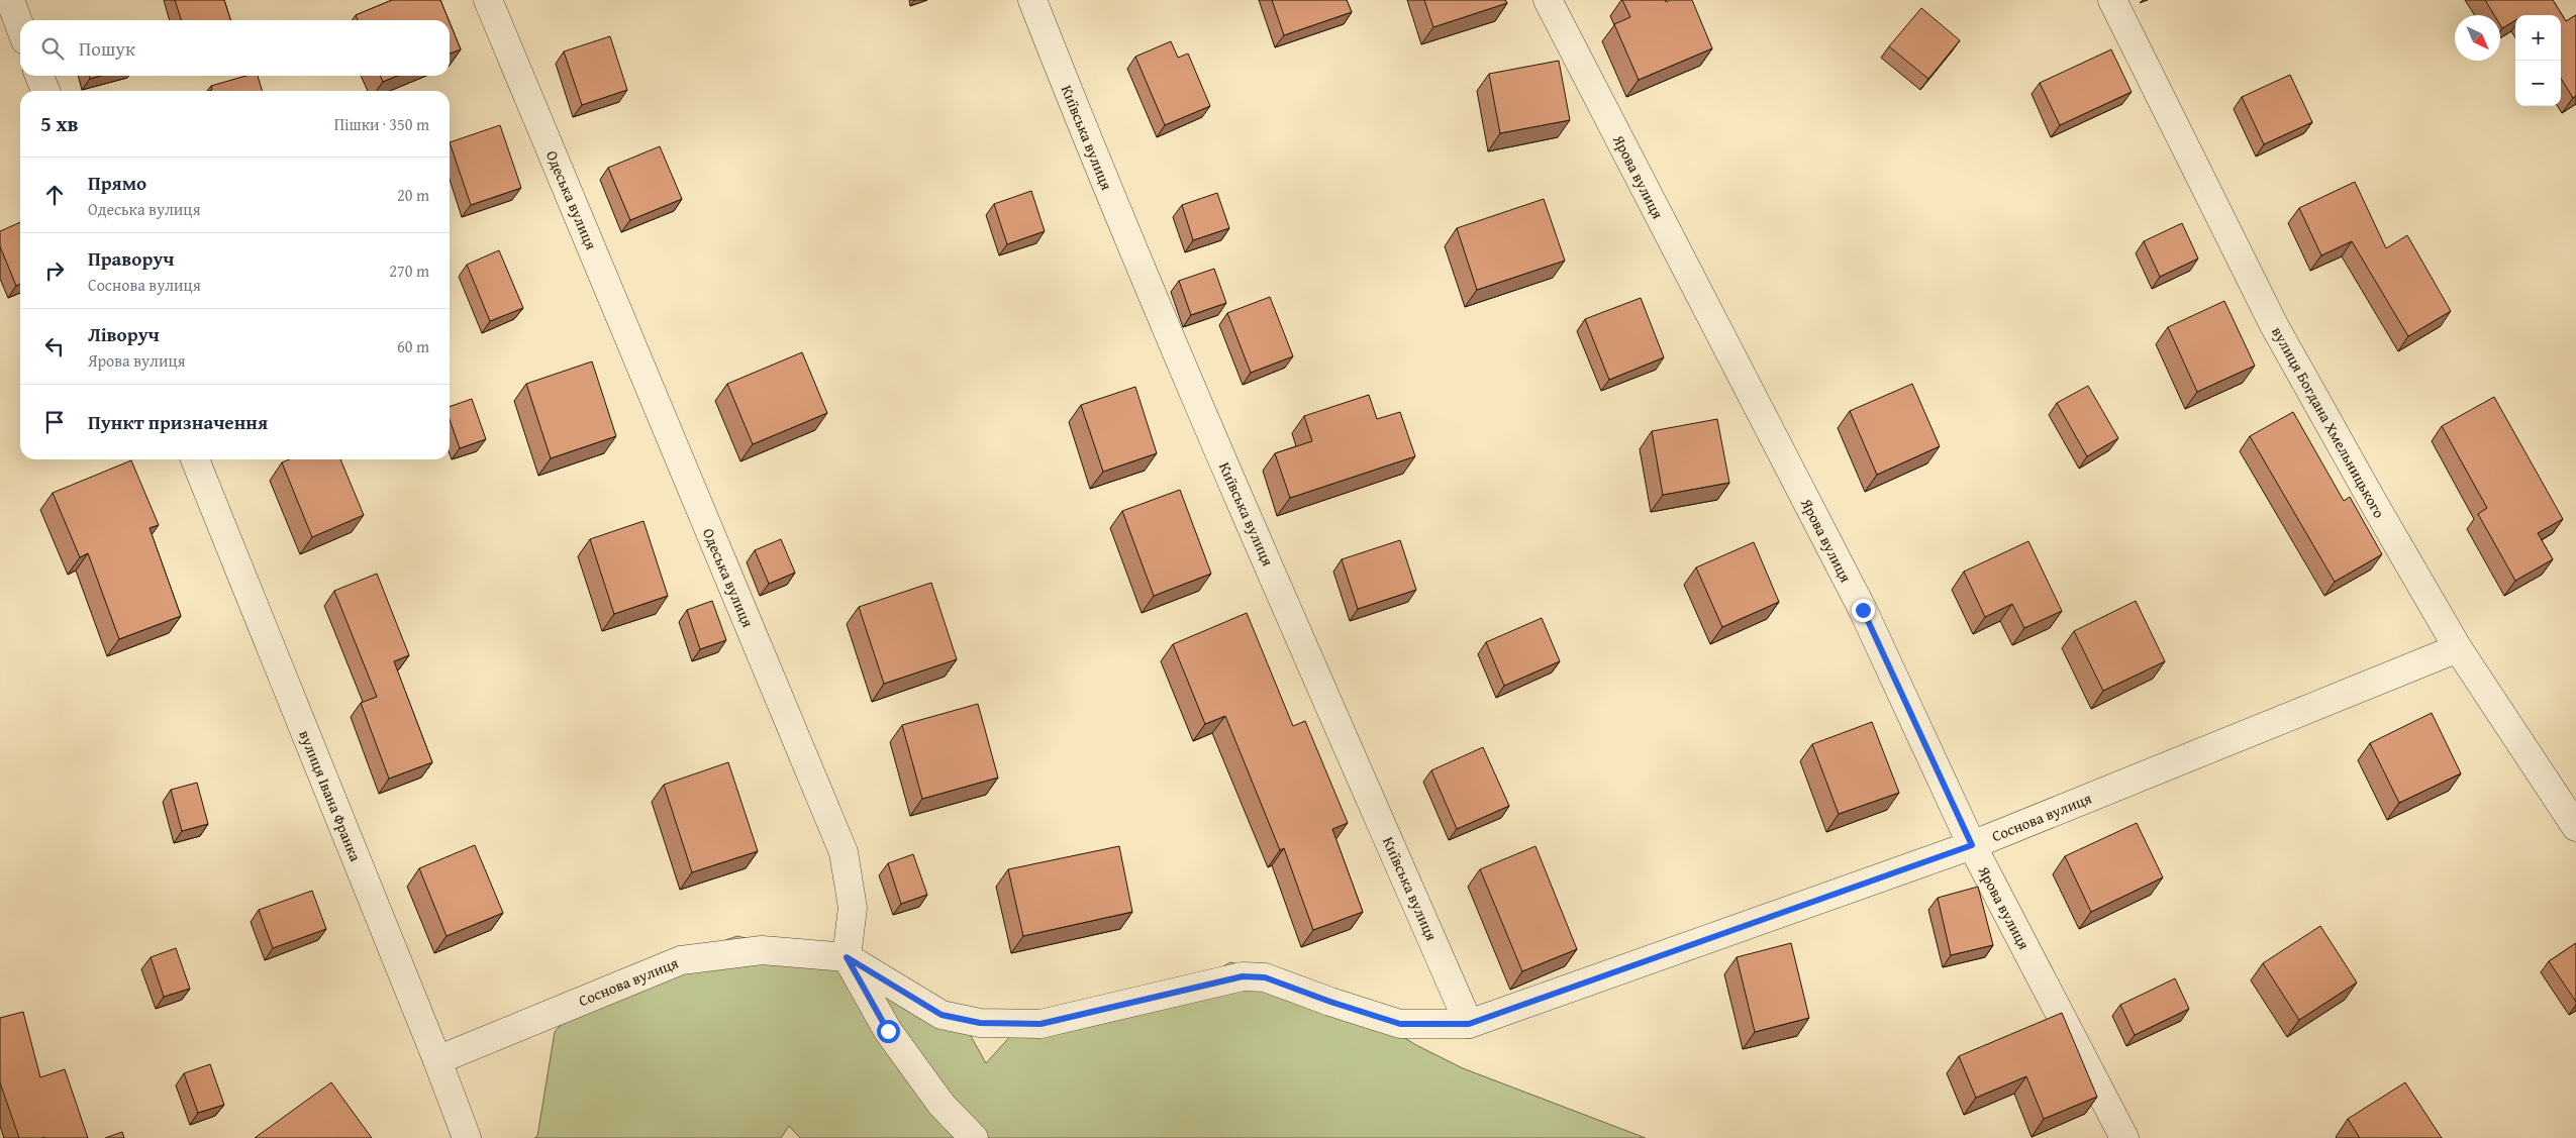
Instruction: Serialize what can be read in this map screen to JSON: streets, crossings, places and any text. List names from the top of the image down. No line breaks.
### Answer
{"streets":{"street":["Київська вулиця","Ярова вулиця","Одеська вулиця","вулиця Богдана Хмельницького","вулиця Івана Франка","Соснова вулиця"]},"crossings":[["Київська вулиця","Соснова вулиця"],["Ярова вулиця","Соснова вулиця"],["Одеська вулиця","Соснова вулиця"],["вулиця Богдана Хмельницького","Соснова вулиця"],["вулиця Івана Франка","Соснова вулиця"]],"north":"bottom right","page":{"map_buttons":["+","−"],"search":"Пошук","heading":["5 хв","Пішки · 350 m"],"list":[["Прямо","Одеська вулиця","20 m"],["Праворуч","Соснова вулиця","270 m"],["Ліворуч","Ярова вулиця","60 m"],"Пункт призначення"]}}
